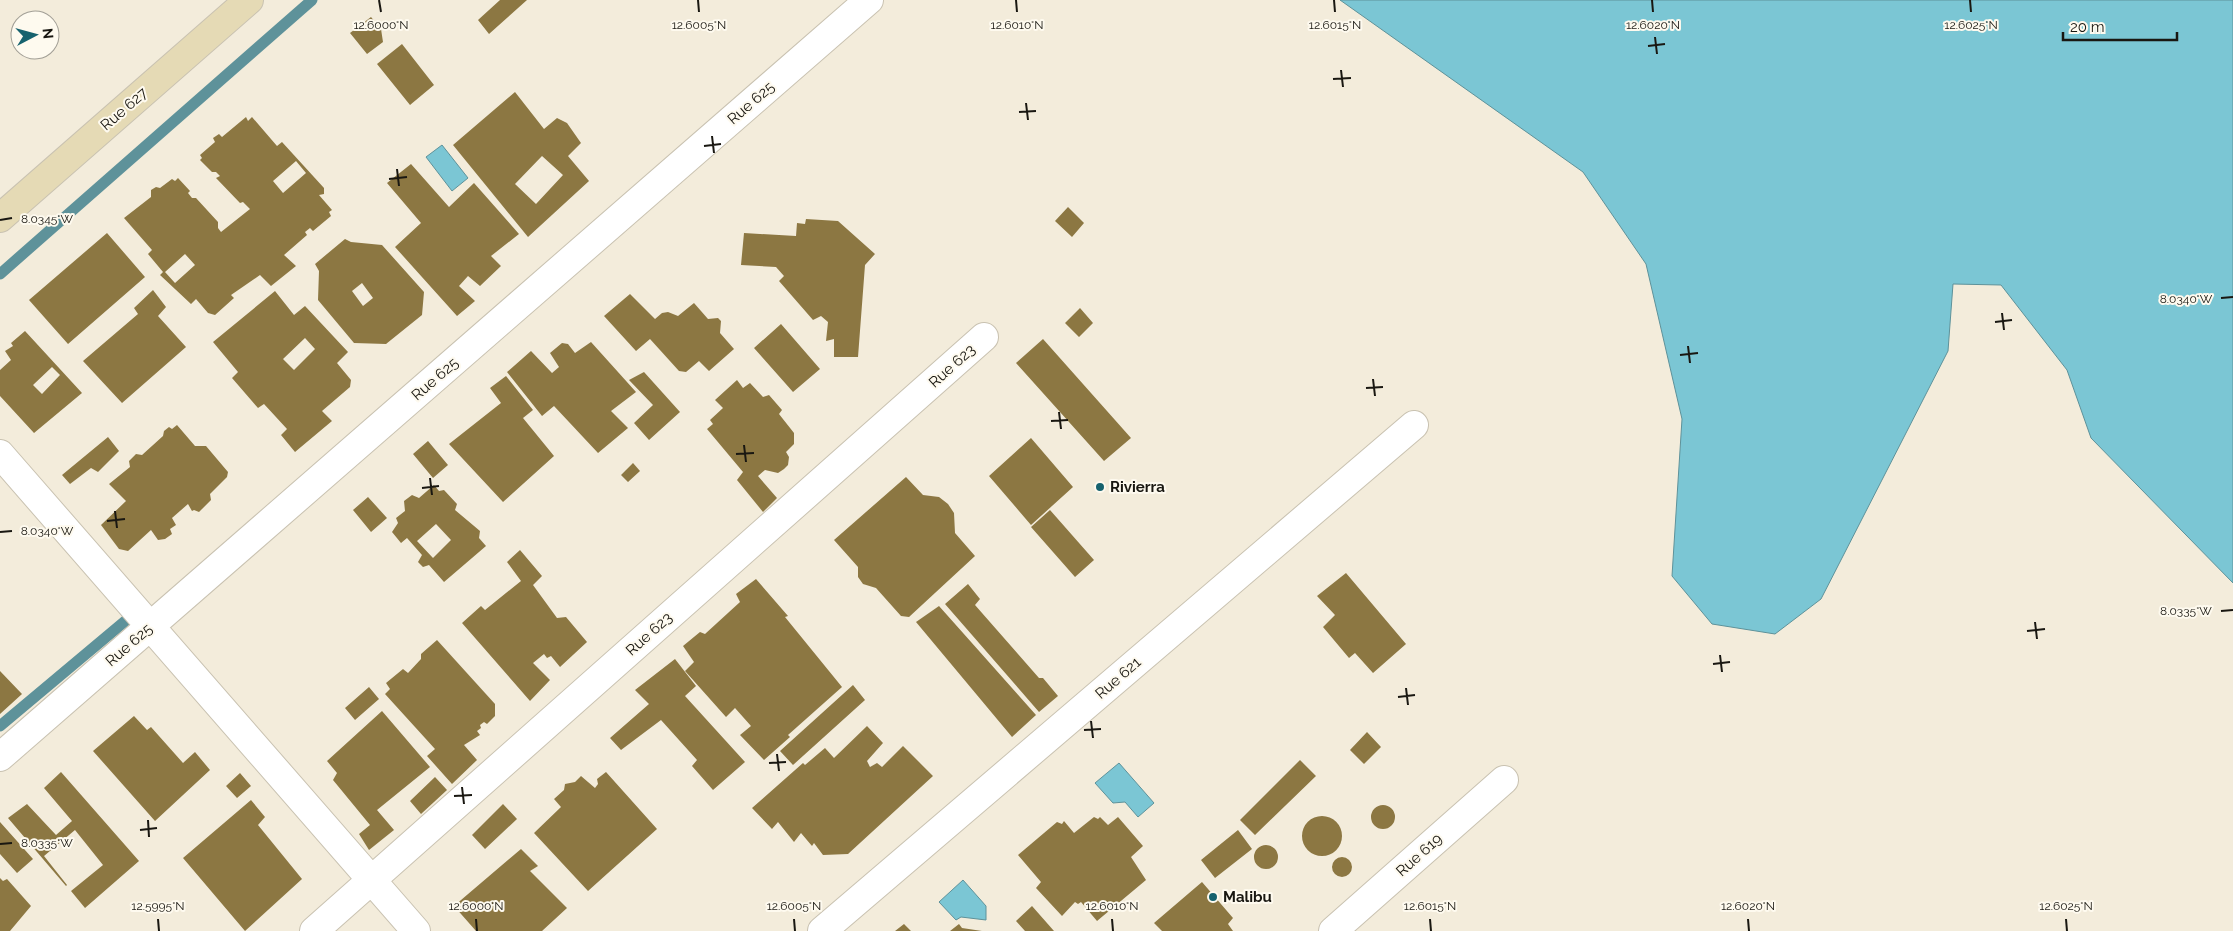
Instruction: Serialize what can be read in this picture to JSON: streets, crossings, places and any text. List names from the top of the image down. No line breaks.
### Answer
{"streets":{"street":["Rue 625","Rue 627","Rue 623","Rue 621","Rue 619"]},"places":["Rivierra","Malibu"],"scale_bar":"20 m","north":"right","coordinates":["12.6000°N","12.6005°N","12.6010°N","12.6015°N","12.6020°N","12.6025°N","8.0345°W","8.0340°W","8.0335°W","12.5995°N"]}
